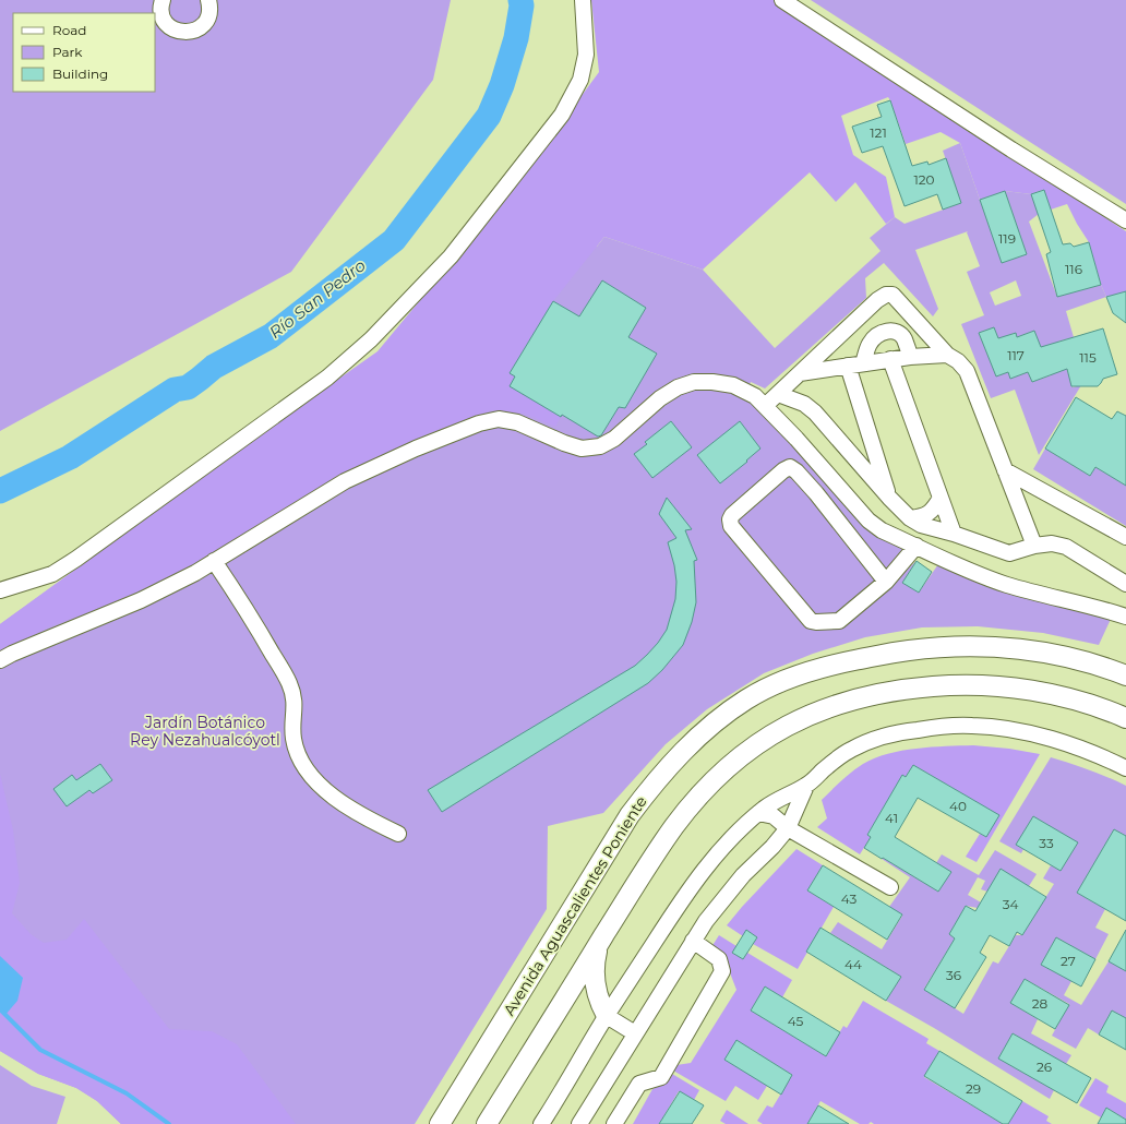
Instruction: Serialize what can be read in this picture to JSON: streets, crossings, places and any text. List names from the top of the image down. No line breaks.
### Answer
{"streets":{"main road":["Avenida Aguascalientes Poniente"]},"water":["Río San Pedro"],"parks":["Jardín Botánico Rey Nezahualcóyotl"],"house_numbers":["121","120","119","116","117","115","40","41","33","43","34","27","44","36","28","45","26","29"],"legend":["Road","Park","Building"]}
